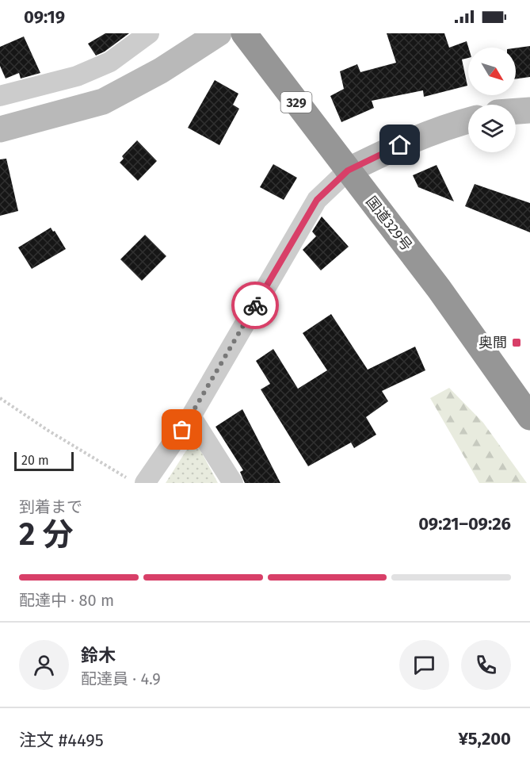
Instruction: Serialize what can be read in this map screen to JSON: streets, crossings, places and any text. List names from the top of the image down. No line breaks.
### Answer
{"streets":{"highway":["329","国道329号"]},"places":{"transit":["奥間"]},"scale_bar":"20 m","north":"bottom right","page":{"status":"09:19","scale":"20 m","heading":["2 分","到着まで","09:21–09:26"],"panel":["鈴木","配達員 · 4.9","注文 #4495","¥5,200"],"bar":"配達中 · 80 m"}}
